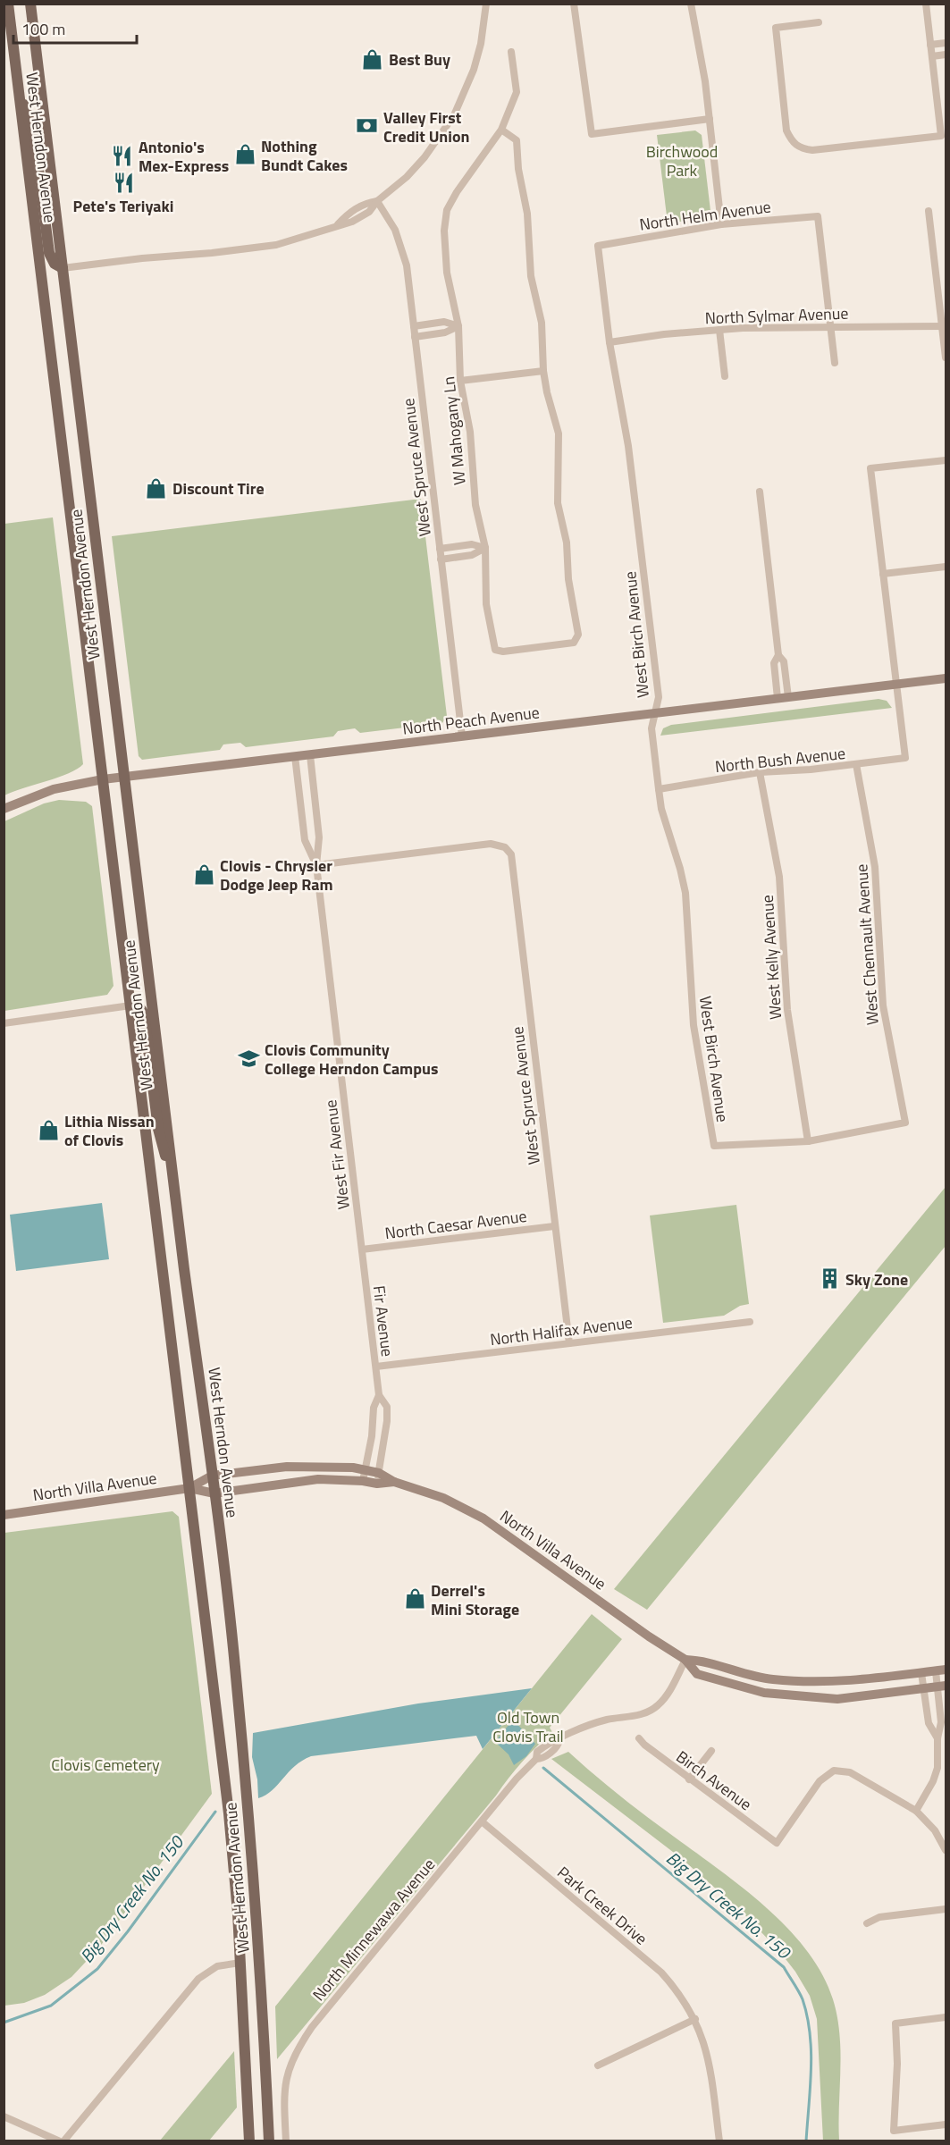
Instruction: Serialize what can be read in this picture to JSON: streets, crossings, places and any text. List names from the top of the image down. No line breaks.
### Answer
{"streets":{"main road":["West Herndon Avenue","North Peach Avenue","North Villa Avenue"],"street":["North Helm Avenue","North Sylmar Avenue","W Mahogany Ln","West Spruce Avenue","West Birch Avenue","North Bush Avenue","West Chennault Avenue","West Kelly Avenue","West Fir Avenue","North Caesar Avenue","Fir Avenue","North Halifax Avenue","Birch Avenue","Park Creek Drive","North Minnewawa Avenue"]},"crossings":[["West Herndon Avenue","North Peach Avenue"],["West Herndon Avenue","North Villa Avenue"],["North Helm Avenue","North Sylmar Avenue"],["North Helm Avenue","West Birch Avenue"],["North Sylmar Avenue","West Birch Avenue"],["West Spruce Avenue","North Peach Avenue"],["West Spruce Avenue","West Fir Avenue"],["West Spruce Avenue","North Caesar Avenue"],["West Spruce Avenue","North Halifax Avenue"],["West Birch Avenue","North Peach Avenue"],["West Birch Avenue","North Bush Avenue"],["West Birch Avenue","West Chennault Avenue"],["West Birch Avenue","West Kelly Avenue"],["North Peach Avenue","North Bush Avenue"],["North Peach Avenue","West Fir Avenue"],["North Bush Avenue","West Chennault Avenue"],["North Bush Avenue","West Kelly Avenue"],["West Chennault Avenue","West Kelly Avenue"],["West Fir Avenue","North Caesar Avenue"],["West Fir Avenue","Fir Avenue"],["North Caesar Avenue","Fir Avenue"],["Fir Avenue","North Halifax Avenue"],["Fir Avenue","North Villa Avenue"],["North Villa Avenue","North Minnewawa Avenue"],["Park Creek Drive","North Minnewawa Avenue"]],"water":["Big Dry Creek No. 150"],"parks":["Birchwood Park","Old Town Clovis Trail","Clovis Cemetery"],"places":{"shop":["Best Buy","Nothing Bundt Cakes","Discount Tire","Clovis - Chrysler Dodge Jeep Ram","Lithia Nissan of Clovis","Derrel's Mini Storage"],"bank":["Valley First Credit Union"],"restaurant":["Antonio's Mex-Express","Pete's Teriyaki"],"school or university":["Clovis Community College Herndon Campus"],"building":["Sky Zone"]},"scale_bar":"100 m"}
